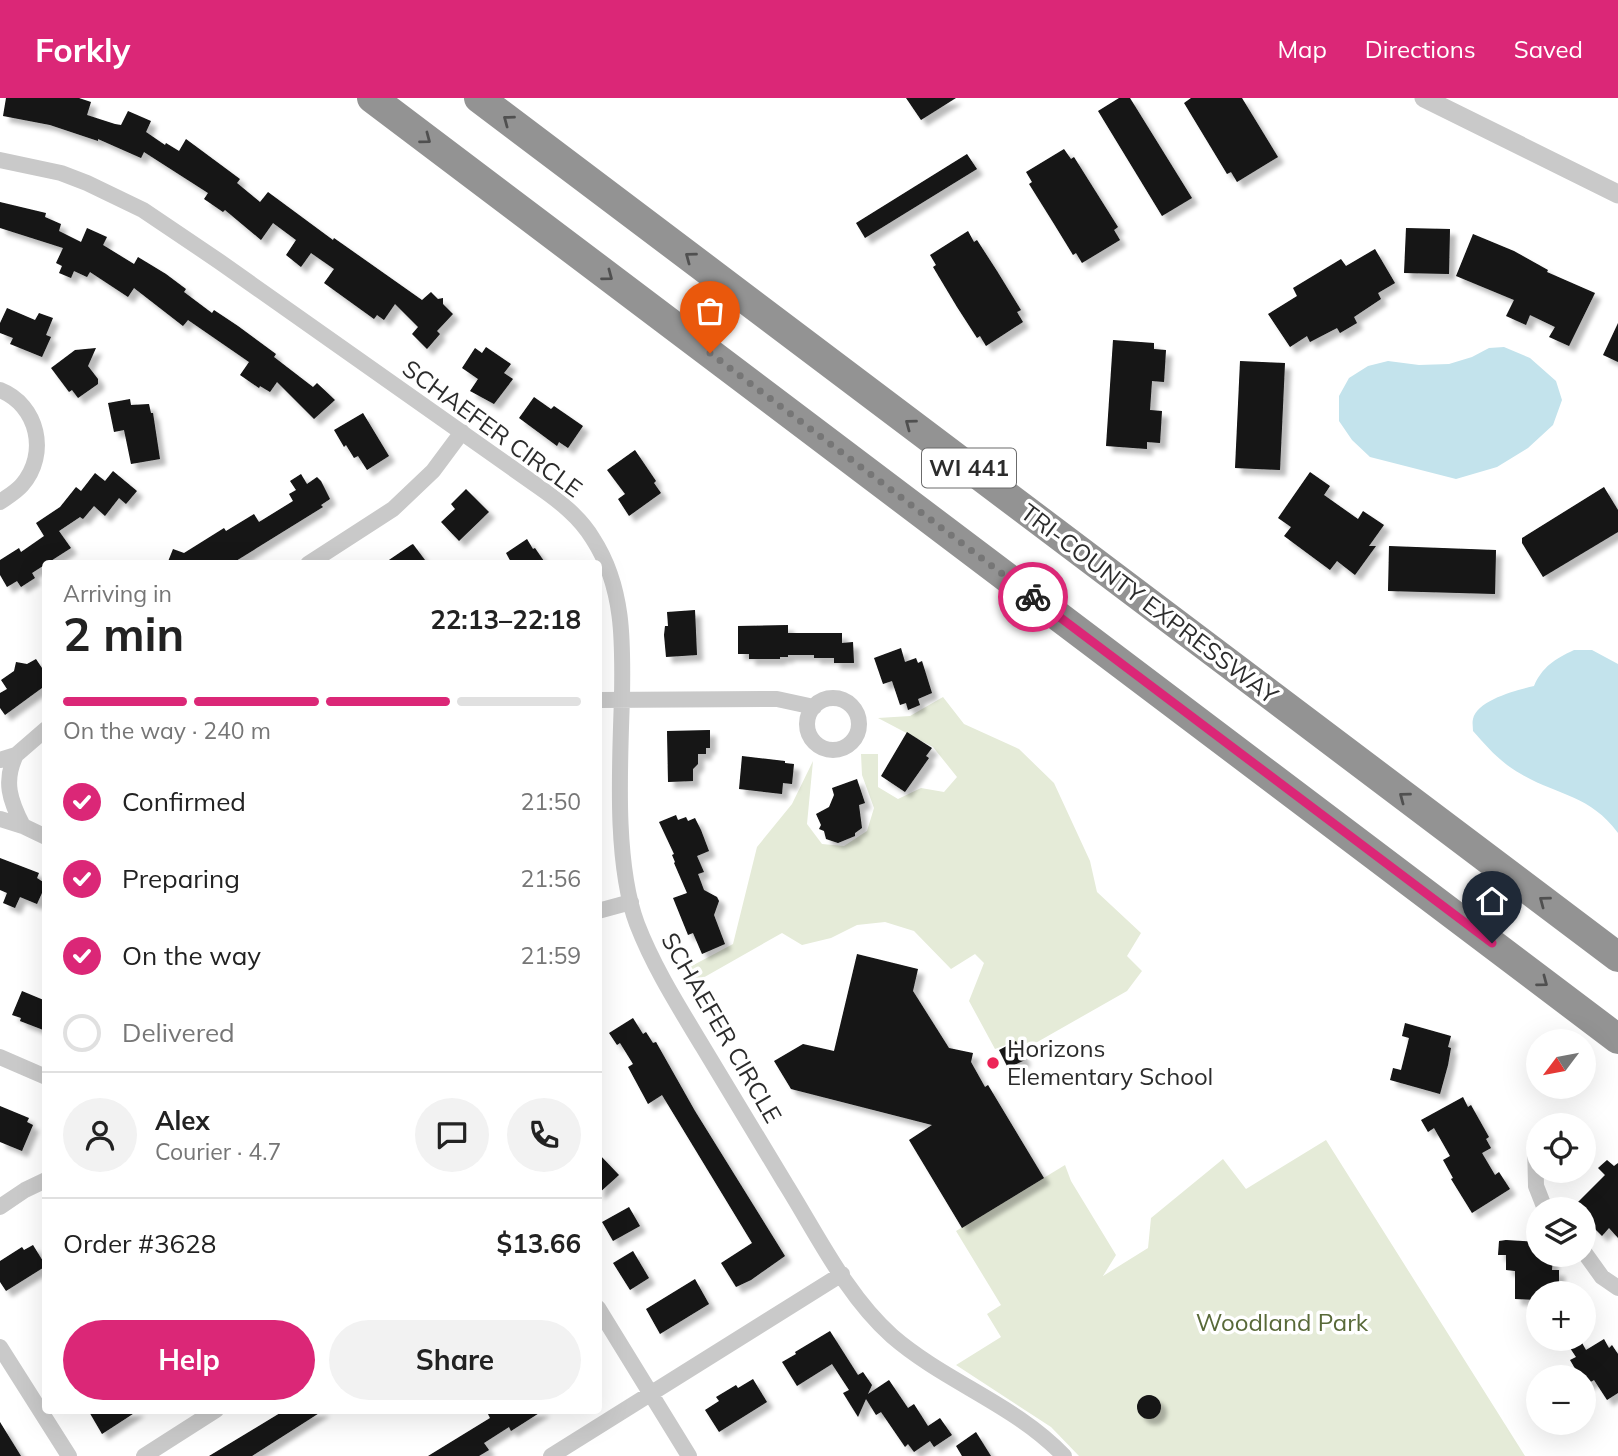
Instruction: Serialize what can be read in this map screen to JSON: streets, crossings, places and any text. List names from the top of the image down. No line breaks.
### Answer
{"streets":{"highway":["WI 441","TRI-COUNTY EXPRESSWAY"],"street":["SCHAEFER CIRCLE"]},"parks":["Woodland Park"],"places":["Horizons Elementary School"],"north":"bottom left","page":{"header":"Forkly","nav":["Map","Directions","Saved"],"heading":["2 min","Arriving in","22:13–22:18"],"panel":["Alex","Courier · 4.7","Order #3628","$13.66"],"bar":"On the way · 240 m","list":[["Confirmed","21:50"],["Preparing","21:56"],["On the way","21:59"],"Delivered"],"map_buttons":["+","−"],"buttons":["Help","Share"]}}
